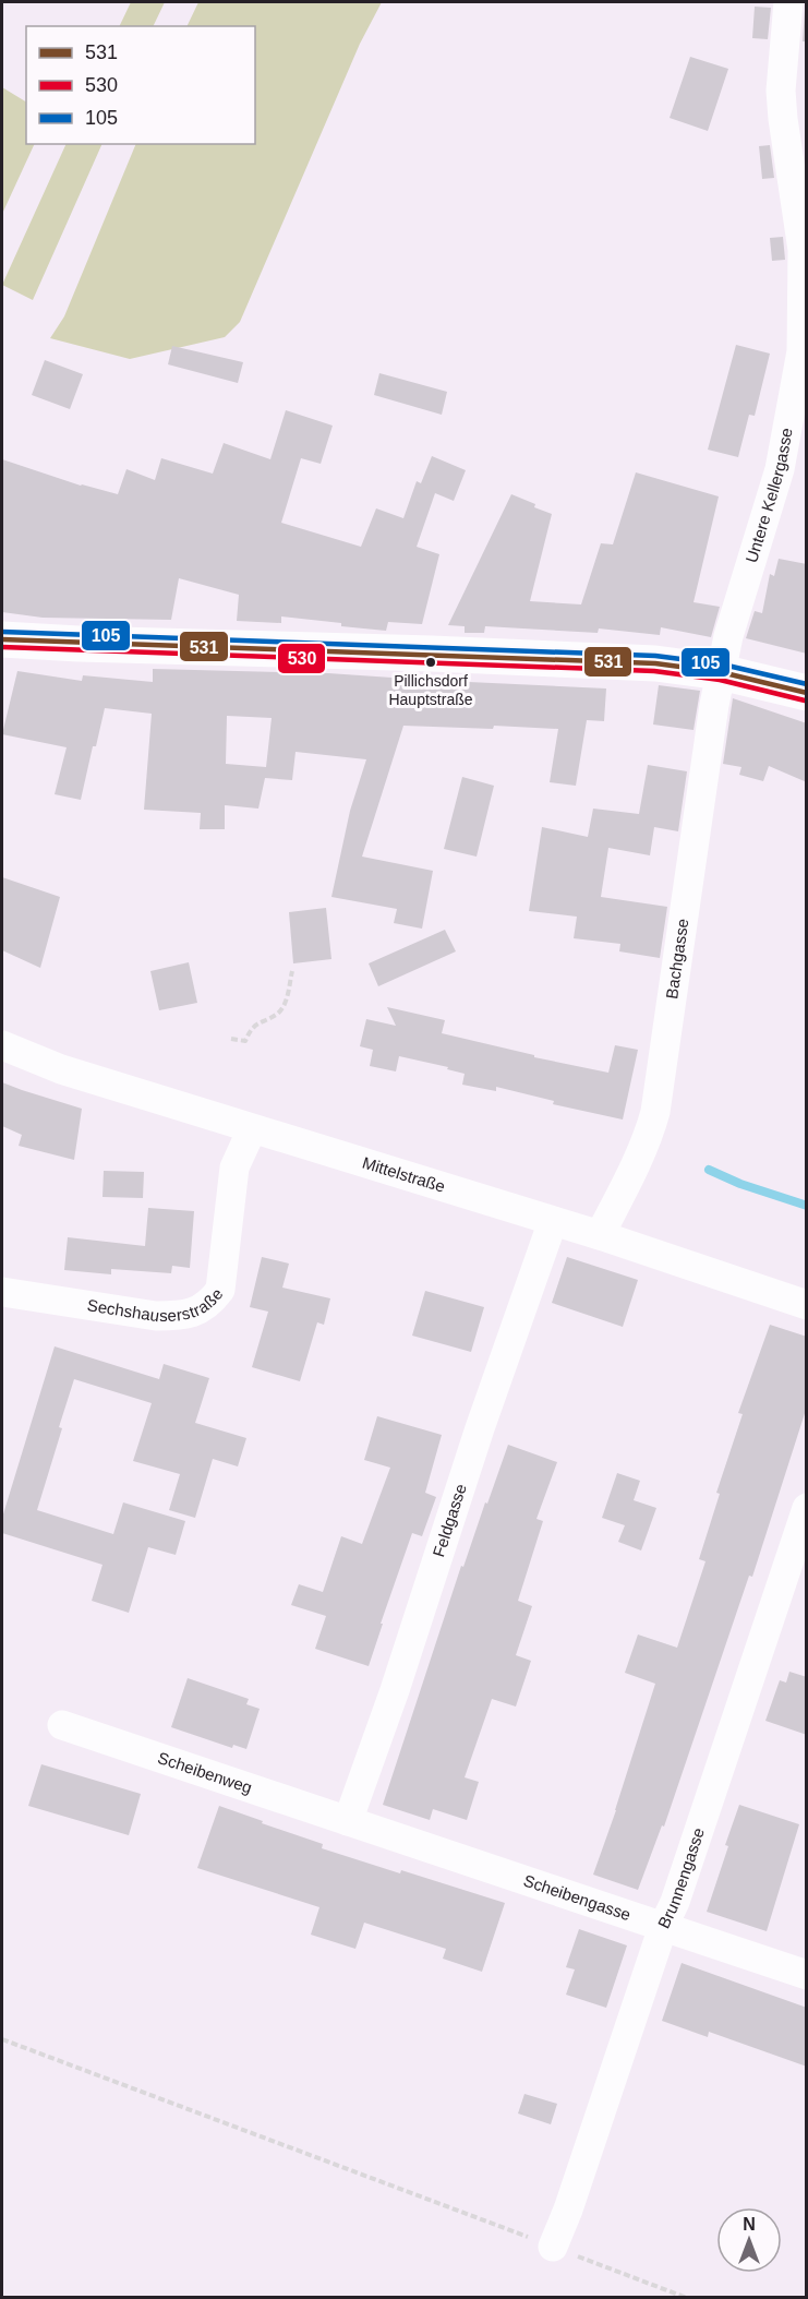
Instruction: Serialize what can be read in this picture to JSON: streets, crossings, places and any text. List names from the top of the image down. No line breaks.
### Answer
{"streets":{"street":["Untere Kellergasse","Bachgasse","Mittelstraße","Sechshauserstraße","Feldgasse","Scheibenweg","Brunnengasse","Scheibengasse"]},"crossings":[["Untere Kellergasse","Bachgasse"],["Bachgasse","Mittelstraße"],["Mittelstraße","Sechshauserstraße"],["Mittelstraße","Feldgasse"],["Feldgasse","Scheibenweg"],["Feldgasse","Scheibengasse"],["Scheibenweg","Scheibengasse"],["Brunnengasse","Scheibengasse"]],"places":["Pillichsdorf Hauptstraße"],"lines":["transit line 105","transit line 531","transit line 530"],"legend":["531","530","105"],"north":"top"}
